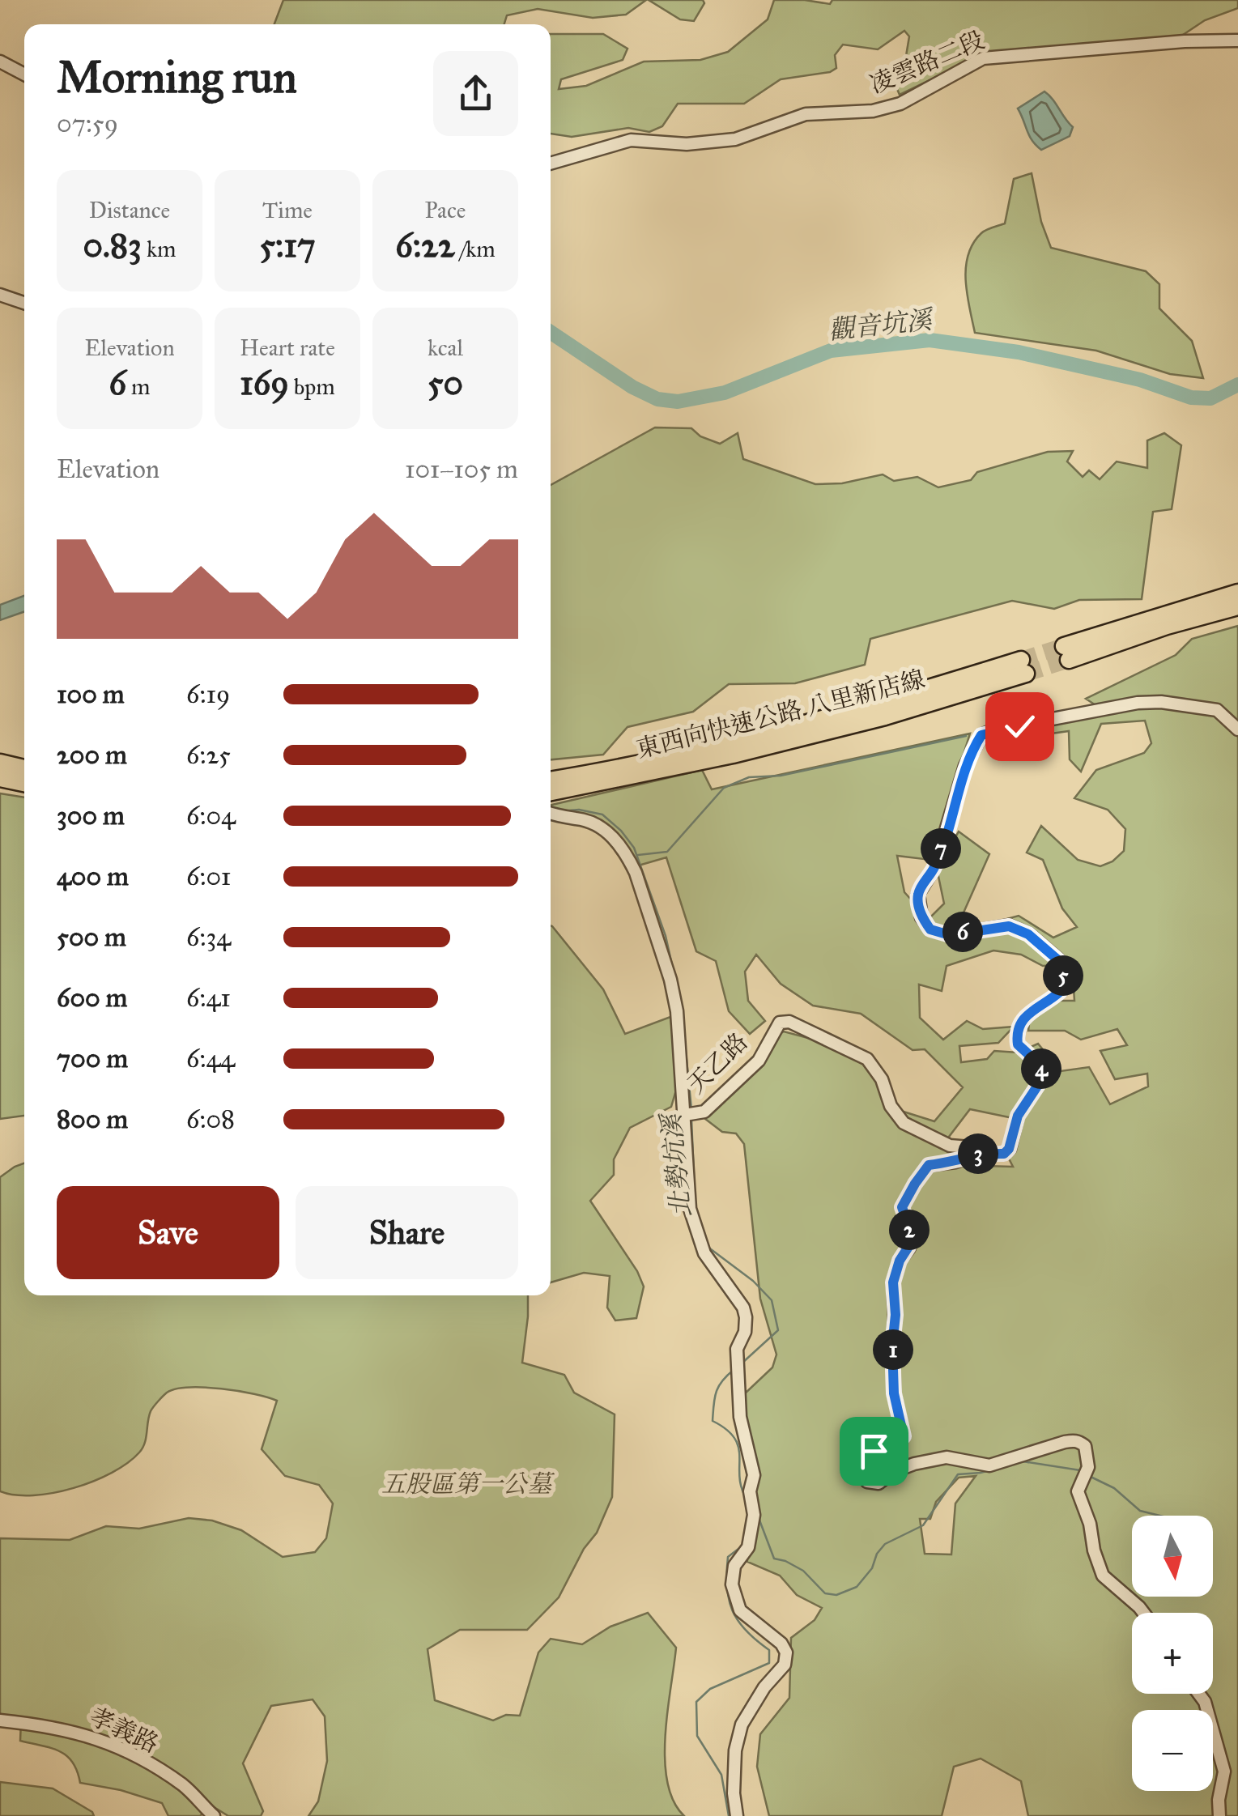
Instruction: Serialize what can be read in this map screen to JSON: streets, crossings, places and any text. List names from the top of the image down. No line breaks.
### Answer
{"streets":{"highway":["東西向快速公路 八里新店線"],"street":["凌雲路二段","天乙路","孝義路"]},"water":["觀音坑溪","北勢坑溪"],"parks":["五股區第一公墓"],"north":"bottom","page":{"heading":["Morning run","07:59"],"stats":[["Distance","0.83 km"],["Time","5:17"],["Pace","6:22 /km"],["Elevation","6 m"],["Heart rate","169 bpm"],["kcal","50"]],"chart":["Elevation","101–105 m"],"list":[{"name":"100 m","note":"6:19"},{"name":"200 m","note":"6:25"},{"name":"300 m","note":"6:04"},{"name":"400 m","note":"6:01"},{"name":"500 m","note":"6:34"},{"name":"600 m","note":"6:41"},{"name":"700 m","note":"6:44"},{"name":"800 m","note":"6:08"}],"pins":["7","6","5","4","3","2","1"],"buttons":["Save","Share"],"map_buttons":["+","−"]}}
